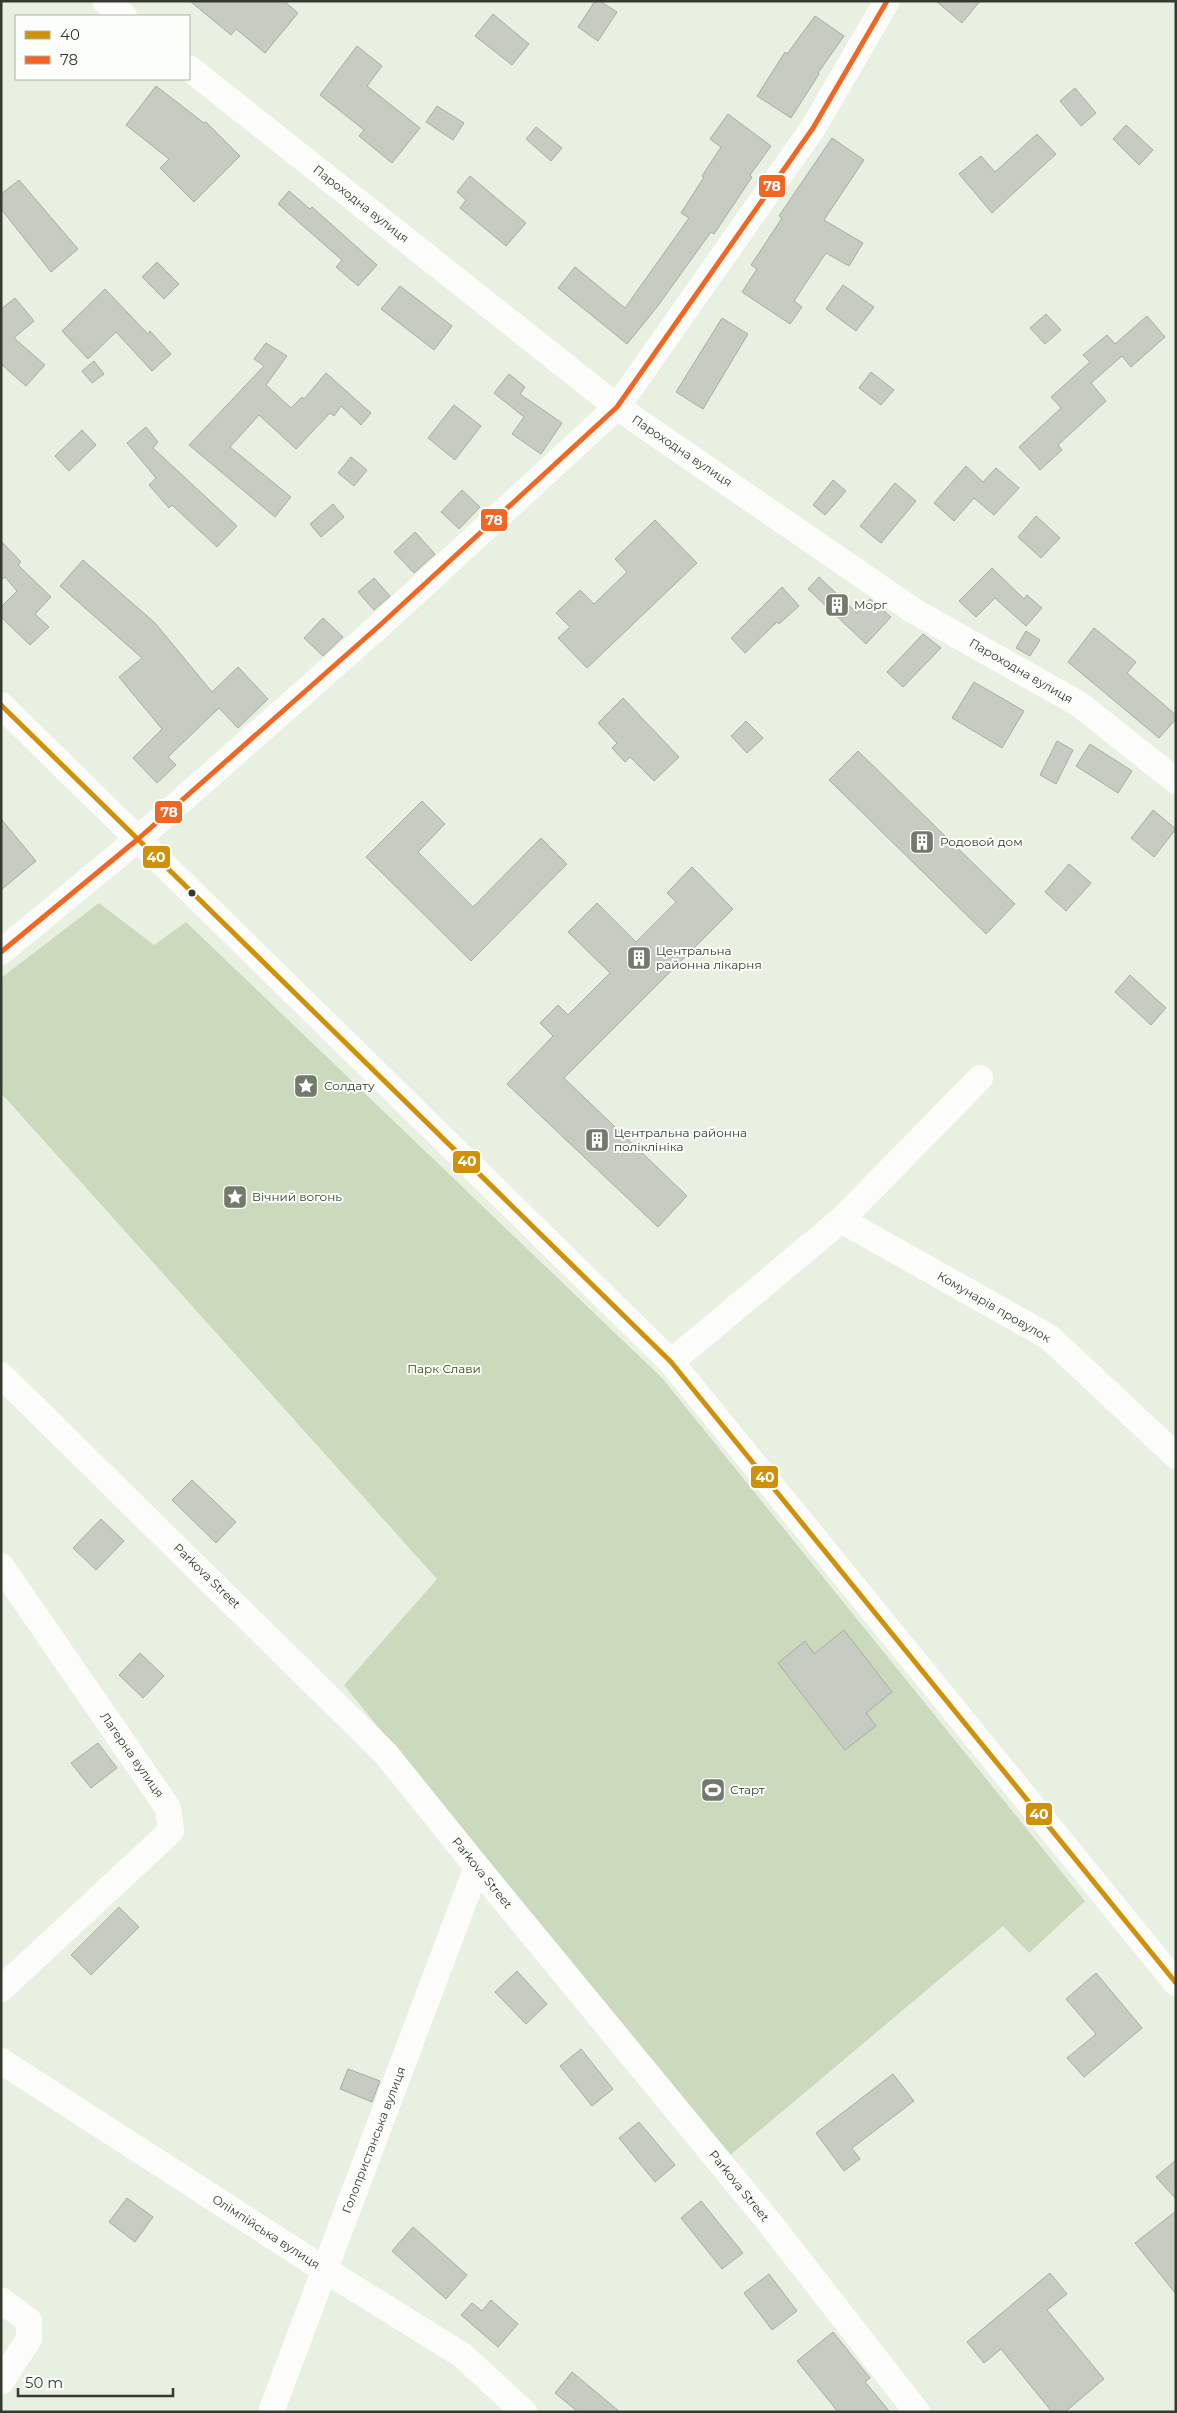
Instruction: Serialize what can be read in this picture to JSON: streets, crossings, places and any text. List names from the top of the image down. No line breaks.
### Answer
{"streets":{"street":["Пароходна вулиця","Комунарів провулок","Parkova Street","Лагерна вулиця","Голопристанська вулиця","Олімпійська вулиця"]},"crossings":[["Parkova Street","Голопристанська вулиця"],["Голопристанська вулиця","Олімпійська вулиця"]],"parks":["Парк Слави"],"places":{"building":["Морг","Родовой дом","Центральна районна лікарня","Центральна районна поліклініка"],"place":["Солдату","Вічний вогонь"],"sports":["Старт"]},"lines":["transit line 78","transit line 40"],"legend":["40","78"],"scale_bar":"50 m"}
